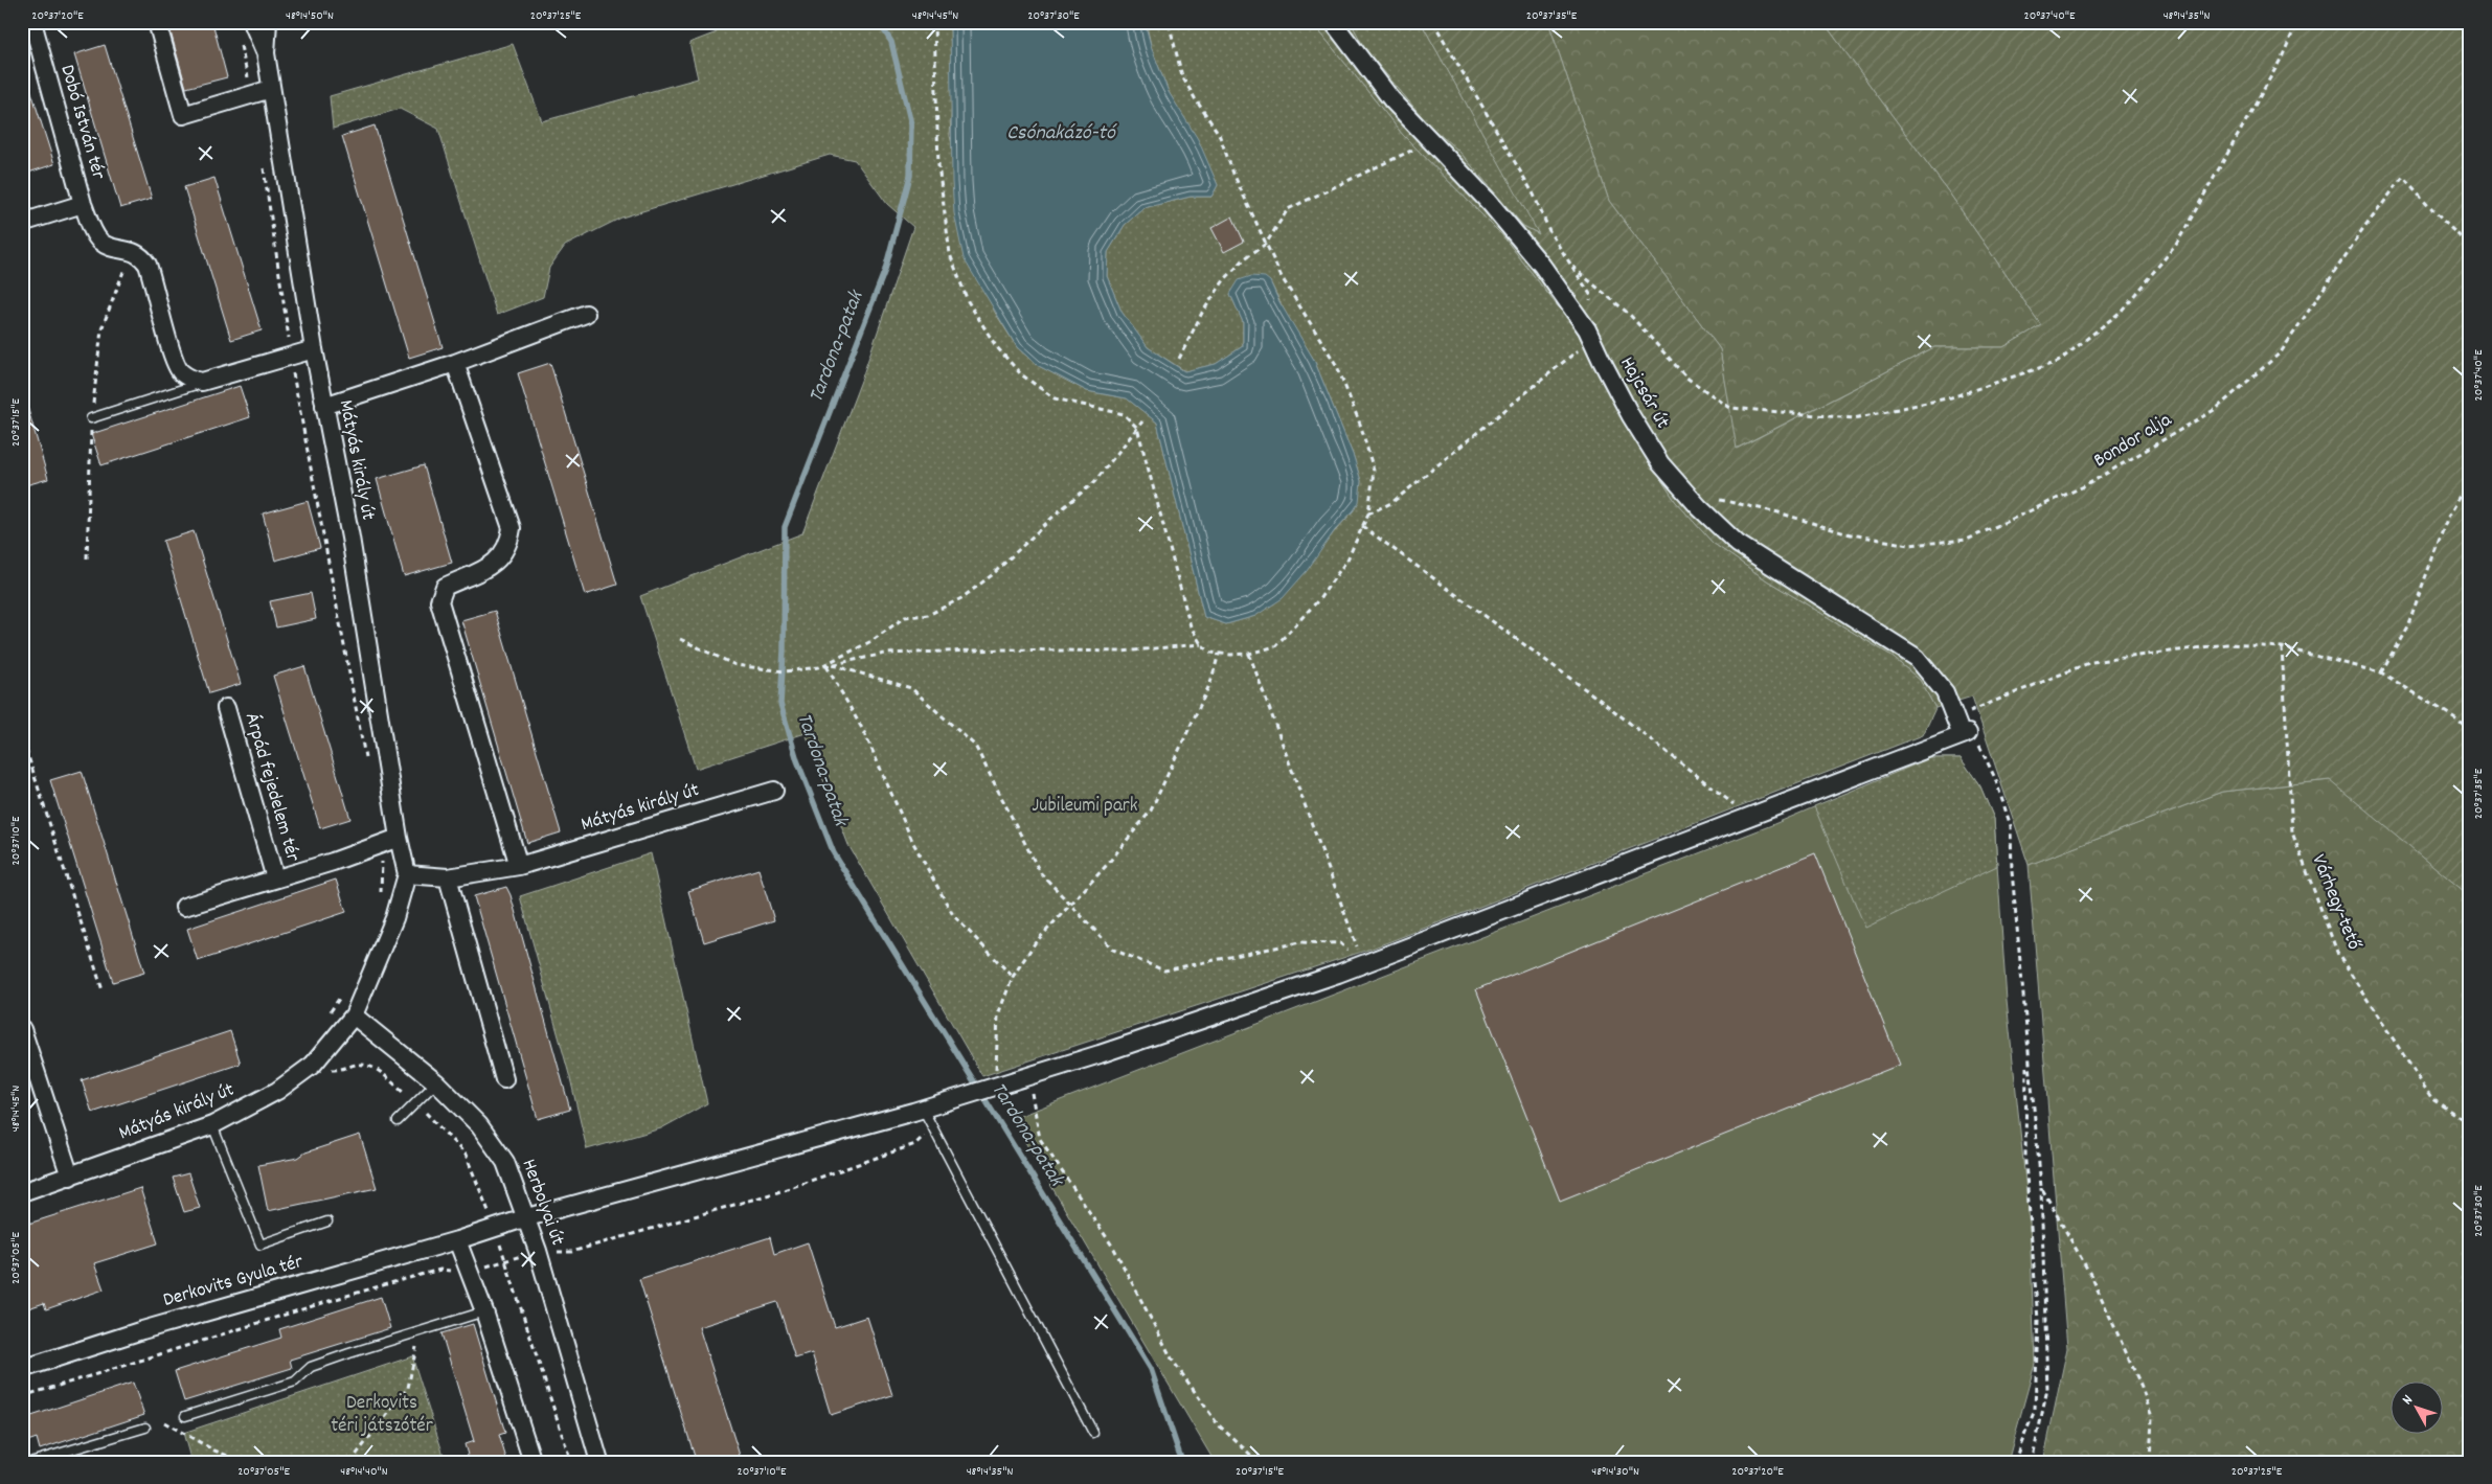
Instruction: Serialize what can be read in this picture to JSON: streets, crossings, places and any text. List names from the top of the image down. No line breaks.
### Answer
{"streets":{"street":["Dobó István tér","Hajcsár út","Mátyás király út","Árpád fejedelem tér","Herbolyai út","Derkovits Gyula tér"],"path":["Bondor alja","Várhegy-tető"]},"crossings":[["Hajcsár út","Derkovits Gyula tér"],["Mátyás király út","Árpád fejedelem tér"],["Mátyás király út","Herbolyai út"],["Herbolyai út","Derkovits Gyula tér"]],"water":["Csónakázó-tó","Tardona-patak"],"parks":["Jubileumi park","Derkovits téri játszótér"],"north":"top left","coordinates":["20°37'20\"E","48°14'50\"N","20°37'25\"E","48°14'45\"N","20°37'30\"E","20°37'35\"E","20°37'40\"E","48°14'35\"N","20°37'15\"E","20°37'10\"E","20°37'05\"E","48°14'40\"N","48°14'30\"N"]}
